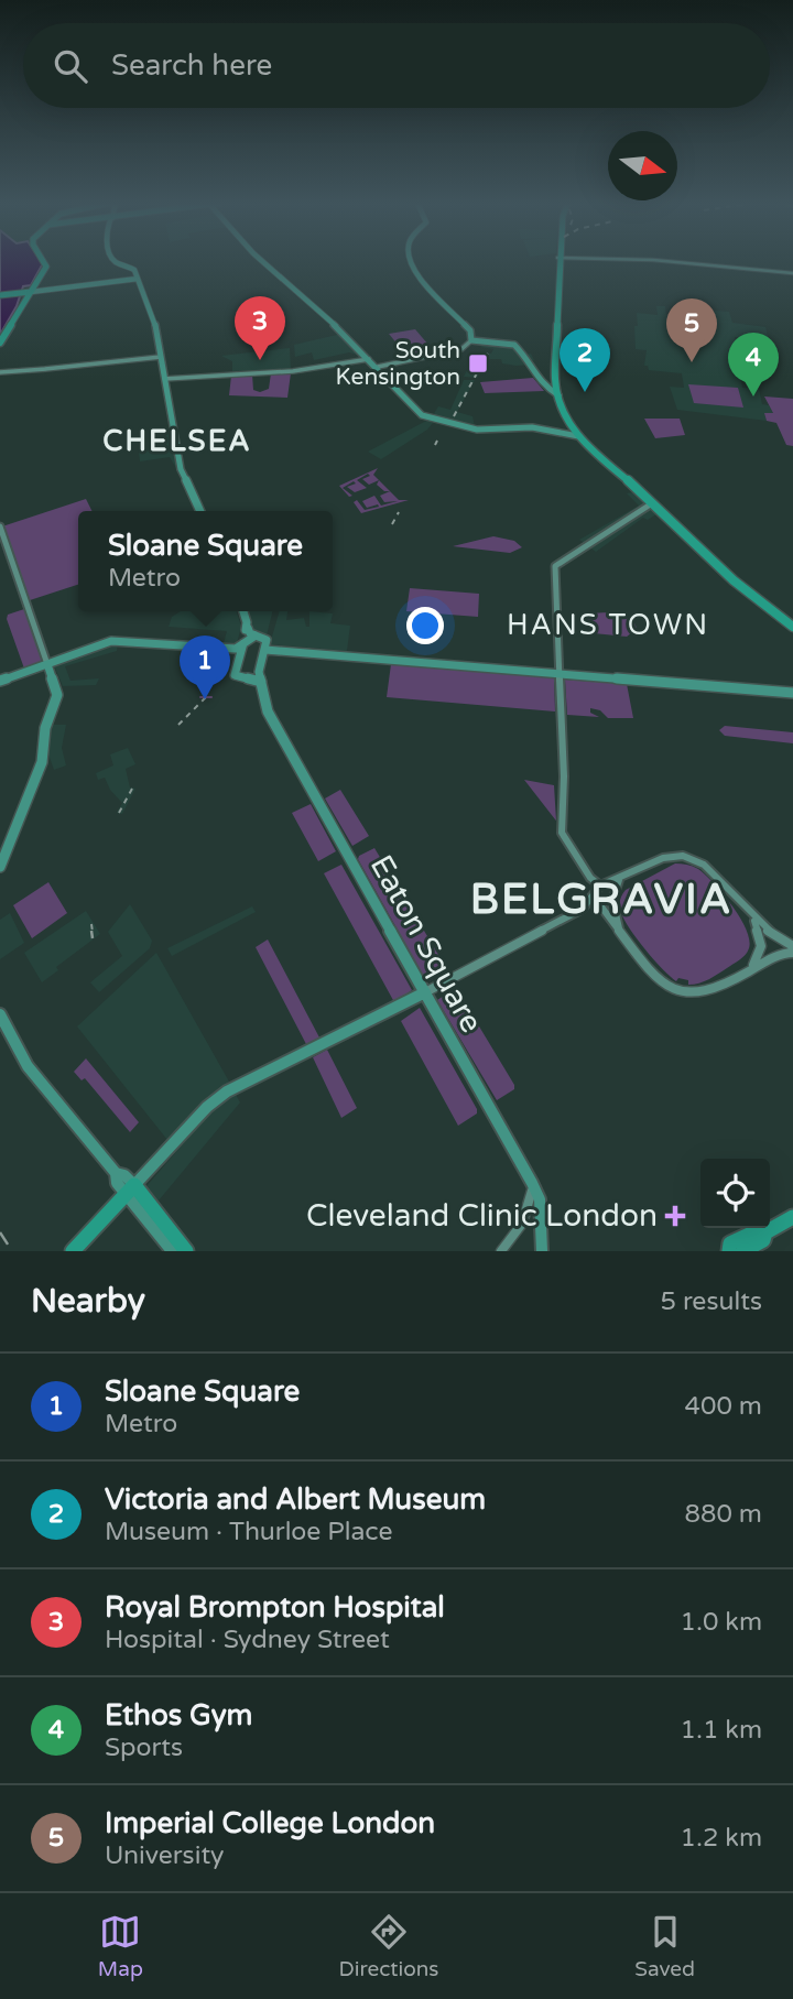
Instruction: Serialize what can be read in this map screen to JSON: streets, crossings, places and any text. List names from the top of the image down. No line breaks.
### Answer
{"streets":{"main road":["Eaton Square"]},"districts":["CHELSEA","HANS TOWN","BELGRAVIA"],"places":{"transit":["South Kensington"],"health":["Cleveland Clinic London"]},"north":"right","page":{"search":"Search here","pins":["3","5","2","4","1"],"popup":["Sloane Square","Metro"],"heading":["Nearby","5 results"],"list":[{"mark":"1","name":"Sloane Square","note":"Metro","value":"400 m"},{"mark":"2","name":"Victoria and Albert Museum","note":"Museum · Thurloe Place","value":"880 m"},{"mark":"3","name":"Royal Brompton Hospital","note":"Hospital · Sydney Street","value":"1.0 km"},{"mark":"4","name":"Ethos Gym","note":"Sports","value":"1.1 km"},{"mark":"5","name":"Imperial College London","note":"University","value":"1.2 km"}],"nav":["Map","Directions","Saved"]}}
